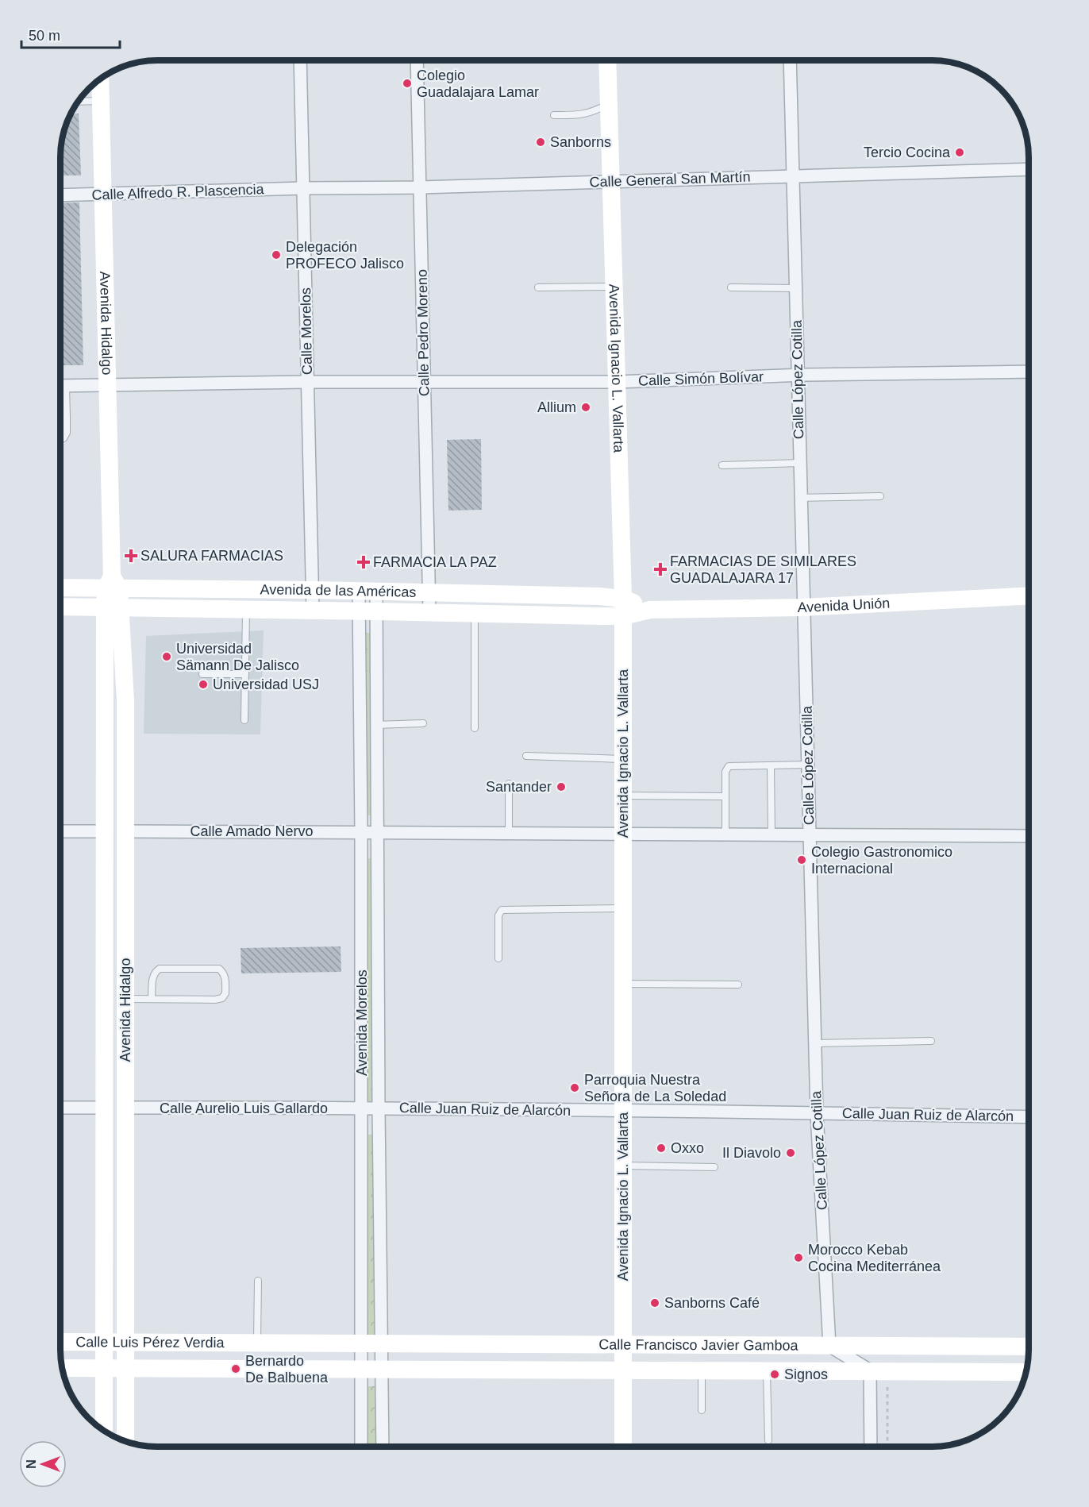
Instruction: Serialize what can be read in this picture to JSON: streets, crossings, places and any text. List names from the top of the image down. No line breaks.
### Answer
{"streets":{"main road":["Avenida Hidalgo","Avenida Ignacio L. Vallarta","Avenida de las Américas","Avenida Unión","Calle Luis Pérez Verdia","Calle Francisco Javier Gamboa"],"street":["Calle General San Martín","Calle Alfredo R. Plascencia","Calle Morelos","Calle Pedro Moreno","Calle Simón Bolívar","Calle López Cotilla","Calle Amado Nervo","Avenida Morelos","Calle Aurelio Luis Gallardo","Calle Juan Ruiz de Alarcón"]},"crossings":[["Calle General San Martín","Calle Alfredo R. Plascencia"],["Calle General San Martín","Calle Morelos"],["Calle General San Martín","Calle Pedro Moreno"],["Calle General San Martín","Avenida Ignacio L. Vallarta"],["Calle General San Martín","Calle López Cotilla"],["Calle Alfredo R. Plascencia","Avenida Hidalgo"],["Calle Alfredo R. Plascencia","Calle Morelos"],["Avenida Hidalgo","Calle Simón Bolívar"],["Avenida Hidalgo","Avenida de las Américas"],["Avenida Hidalgo","Calle Amado Nervo"],["Avenida Hidalgo","Calle Aurelio Luis Gallardo"],["Avenida Hidalgo","Calle Luis Pérez Verdia"],["Calle Morelos","Calle Simón Bolívar"],["Calle Morelos","Avenida de las Américas"],["Calle Pedro Moreno","Calle Simón Bolívar"],["Calle Pedro Moreno","Avenida de las Américas"],["Avenida Ignacio L. Vallarta","Calle Simón Bolívar"],["Avenida Ignacio L. Vallarta","Avenida de las Américas"],["Avenida Ignacio L. Vallarta","Avenida Unión"],["Avenida Ignacio L. Vallarta","Calle Amado Nervo"],["Avenida Ignacio L. Vallarta","Calle Juan Ruiz de Alarcón"],["Avenida Ignacio L. Vallarta","Calle Francisco Javier Gamboa"],["Calle Simón Bolívar","Calle López Cotilla"],["Calle López Cotilla","Avenida Unión"],["Calle López Cotilla","Calle Amado Nervo"],["Calle López Cotilla","Calle Juan Ruiz de Alarcón"],["Calle López Cotilla","Calle Francisco Javier Gamboa"],["Avenida de las Américas","Avenida Unión"],["Avenida de las Américas","Avenida Morelos"],["Calle Amado Nervo","Avenida Morelos"],["Avenida Morelos","Calle Aurelio Luis Gallardo"],["Avenida Morelos","Calle Juan Ruiz de Alarcón"],["Avenida Morelos","Calle Luis Pérez Verdia"],["Avenida Morelos","Calle Francisco Javier Gamboa"],["Calle Aurelio Luis Gallardo","Calle Juan Ruiz de Alarcón"],["Calle Luis Pérez Verdia","Calle Francisco Javier Gamboa"]],"places":{"other":["Colegio Guadalajara Lamar","Sanborns","Tercio Cocina","Delegación PROFECO Jalisco","Allium","Universidad Sämann De Jalisco","Universidad USJ","Santander","Colegio Gastronomico Internacional","Parroquia Nuestra Señora de La Soledad","Oxxo","Il Diavolo","Morocco Kebab Cocina Mediterránea","Sanborns Café","Bernardo De Balbuena","Signos"],"health":["SALURA FARMACIAS","FARMACIA LA PAZ","FARMACIAS DE SIMILARES GUADALAJARA 17"]},"scale_bar":"50 m","north":"left"}
